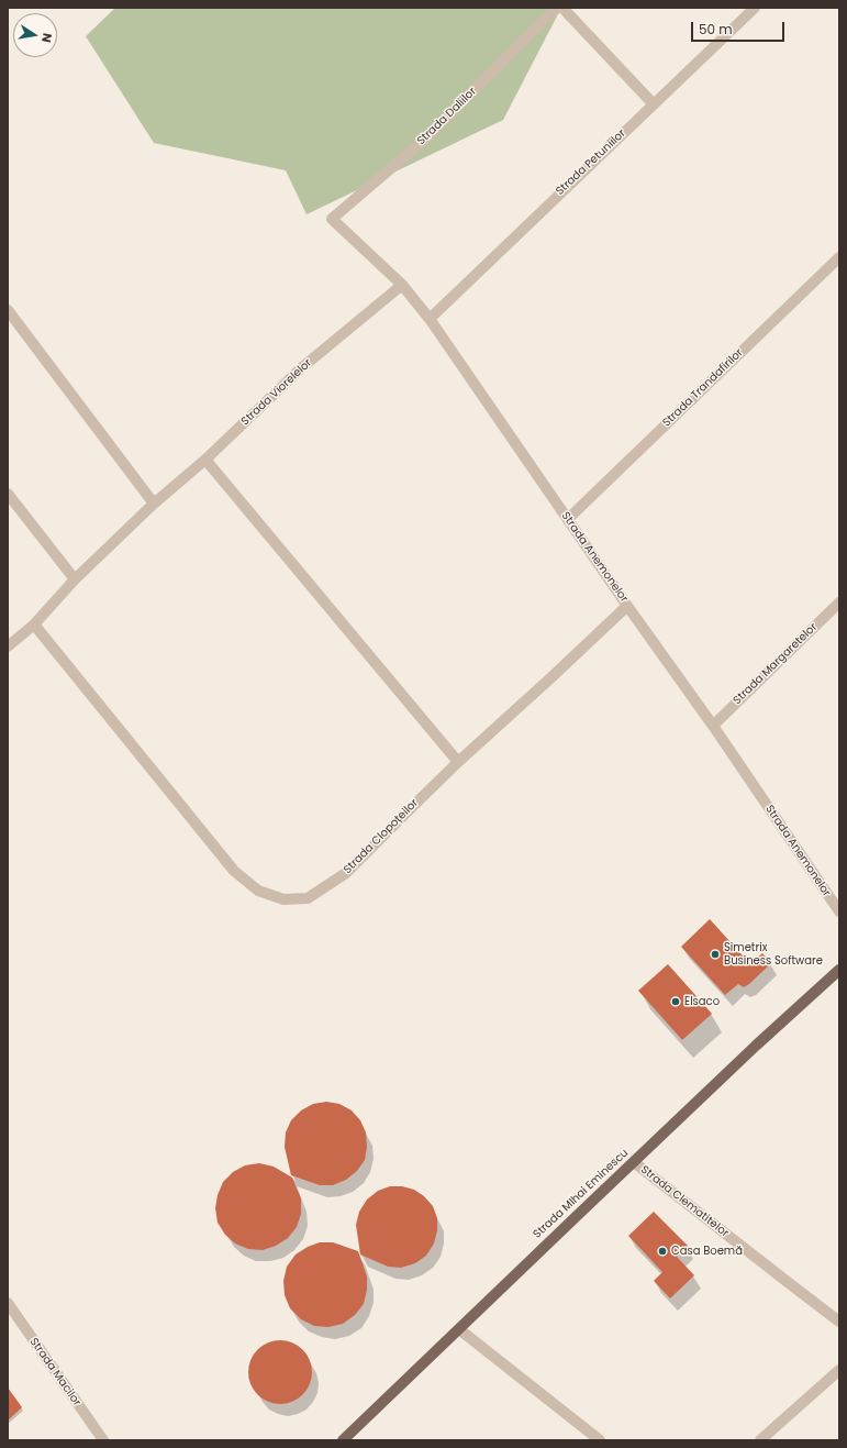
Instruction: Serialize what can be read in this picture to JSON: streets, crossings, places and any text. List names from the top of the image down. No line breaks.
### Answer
{"streets":{"main road":["Strada MIhai Eminescu"],"street":["Strada Daliilor","Strada Petuniilor","Strada Trandafirilor","Strada Viorelelor","Strada Anemonelor","Strada Margaretelor","Strada Clopoțeilor","Strada Clematitelor","Strada Macilor"]},"crossings":[["Strada Daliilor","Strada Anemonelor"],["Strada Petuniilor","Strada Anemonelor"],["Strada Trandafirilor","Strada Anemonelor"],["Strada Viorelelor","Strada Anemonelor"],["Strada Viorelelor","Strada Clopoțeilor"],["Strada Anemonelor","Strada Margaretelor"],["Strada Anemonelor","Strada Clopoțeilor"],["Strada MIhai Eminescu","Strada Clematitelor"]],"places":["Simetrix Business Software","Elsaco","Casa Boemă"],"scale_bar":"50 m","north":"right"}
